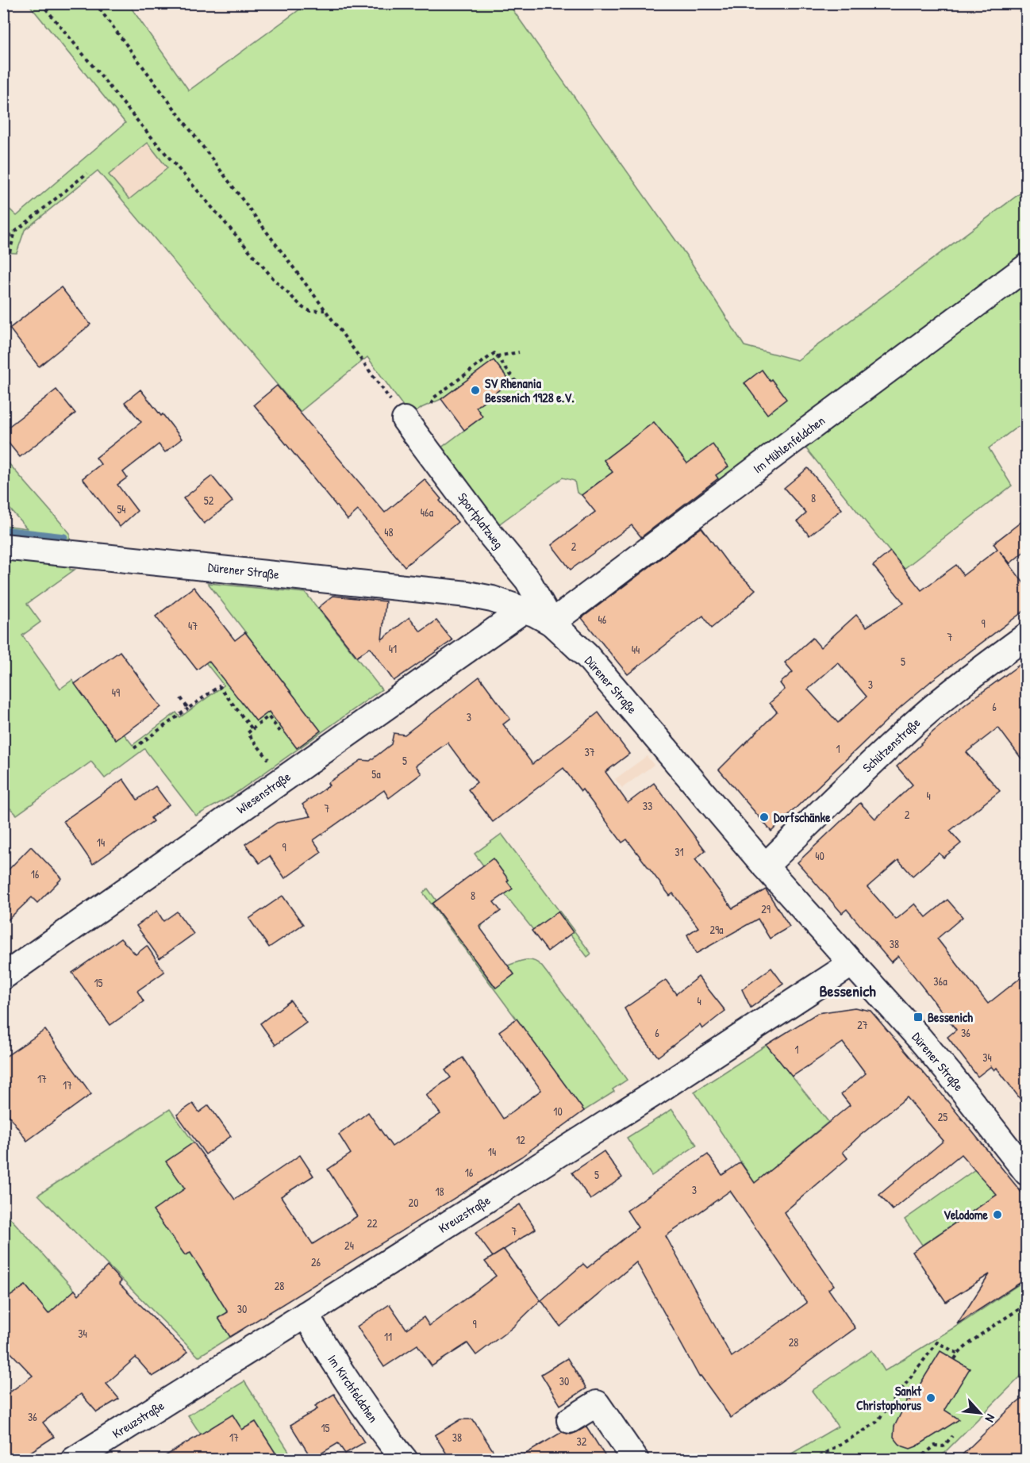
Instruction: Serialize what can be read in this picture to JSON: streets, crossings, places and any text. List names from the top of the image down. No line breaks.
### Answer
{"streets":{"street":["Im Mühlenfeldchen","Sportplatzweg","Dürener Straße","Schützenstraße","Wiesenstraße","Kreuzstraße","Im Kirchfeldchen"]},"crossings":[["Im Mühlenfeldchen","Sportplatzweg"],["Im Mühlenfeldchen","Dürener Straße"],["Sportplatzweg","Dürener Straße"],["Dürener Straße","Schützenstraße"],["Dürener Straße","Wiesenstraße"],["Dürener Straße","Kreuzstraße"],["Kreuzstraße","Im Kirchfeldchen"]],"districts":["Bessenich"],"places":{"other":["SV Rhenania Bessenich 1928 e.V.","Dorfschänke","Velodome","Sankt Christophorus"],"transit":["Bessenich"]},"house_numbers":["8","52","54","46a","48","2","46","9","47","7","41","44","5","3","49","6","3","1","37","5","5a","4","33","7","2","14","9","31","40","16","8","29","29a","38","36a","15","4","27","6","36","1","34","17","17","10","25","12","14","16","5","3","18","20","22","7","24","26","28","30","9","34","11","28","30","36","15","17","38","32"],"north":"bottom right"}
